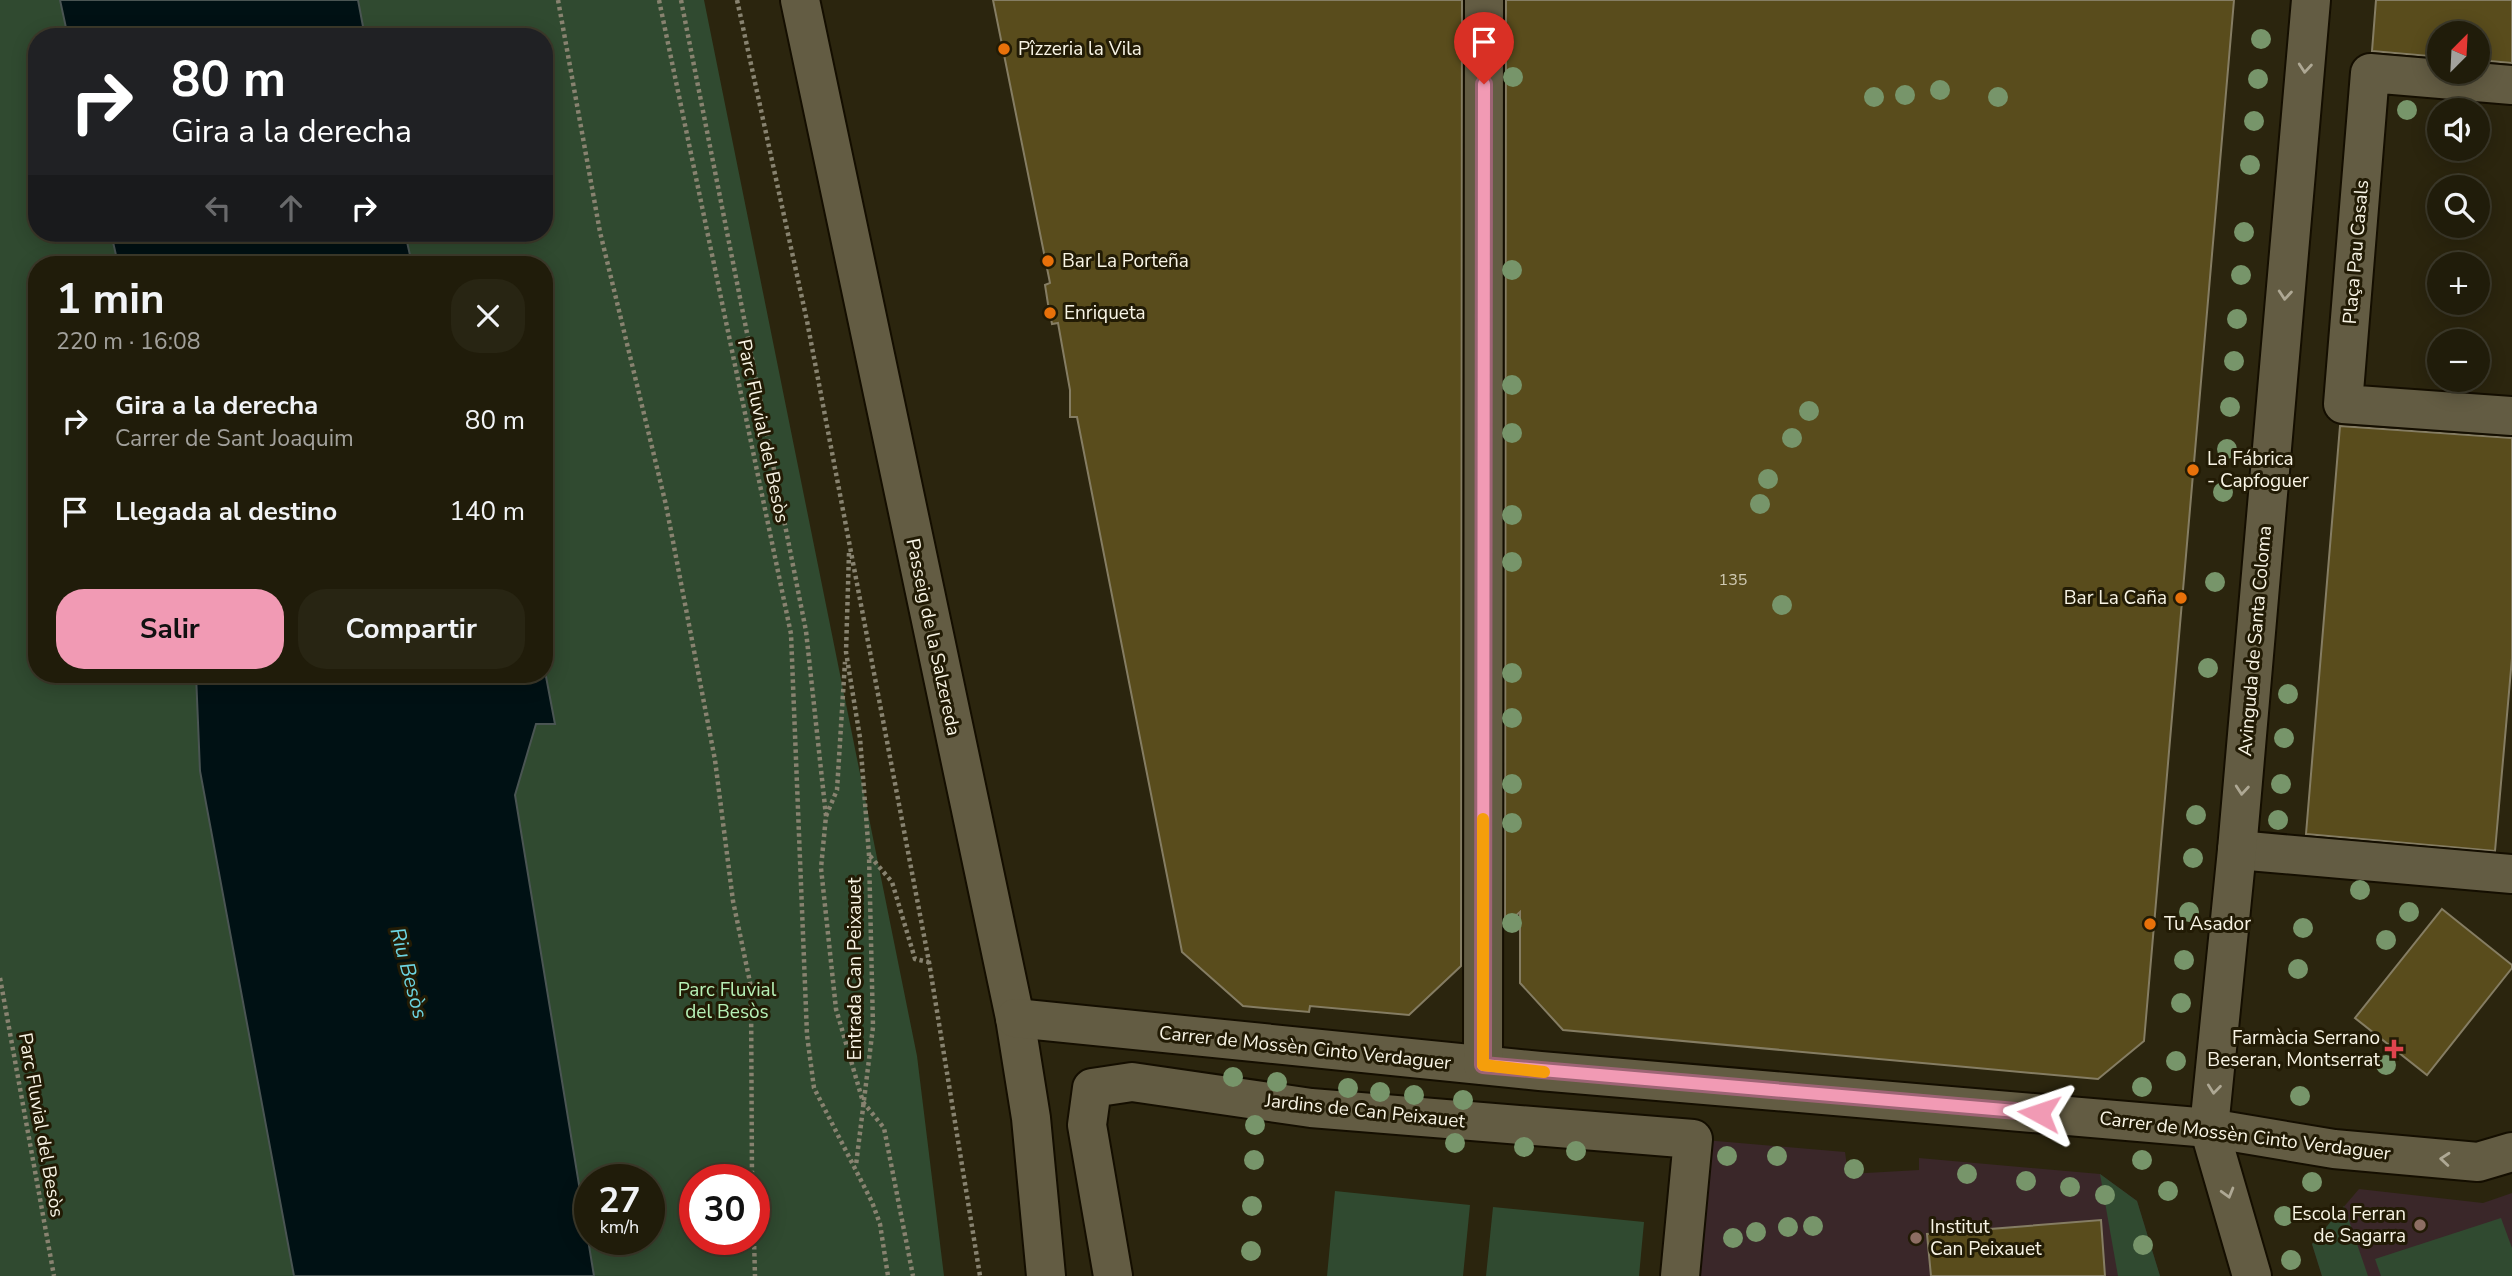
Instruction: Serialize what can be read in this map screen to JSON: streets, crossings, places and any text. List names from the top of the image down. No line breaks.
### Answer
{"streets":{"street":["Plaça Pau Casals","Passeig de la Salzereda","Avinguda de Santa Coloma","Carrer de Mossèn Cinto Verdaguer","Jardins de Can Peixauet"],"path":["Parc Fluvial del Besòs","Entrada Can Peixauet"]},"crossings":[["Parc Fluvial del Besòs","Entrada Can Peixauet"],["Passeig de la Salzereda","Carrer de Mossèn Cinto Verdaguer"],["Avinguda de Santa Coloma","Carrer de Mossèn Cinto Verdaguer"]],"one_way":["Avinguda de Santa Coloma"],"water":["Riu Besòs"],"parks":["Parc Fluvial del Besòs"],"places":{"other":["Pîzzeria la Vila","Bar La Porteña","Enriqueta","La Fábrica - Capfoguer","Bar La Caña","Tu Asador","Escola Ferran de Sagarra","Institut Can Peixauet"],"health":["Farmàcia Serrano Beseran, Montserrat"]},"house_numbers":["135"],"north":"top right","page":{"map_buttons":["+","−"],"turn":["80 m","Gira a la derecha"],"heading":["1 min","220 m · 16:08"],"list":[{"name":"Gira a la derecha","note":"Carrer de Sant Joaquim","value":"80 m"},{"name":"Llegada al destino","value":"140 m"}],"buttons":["Salir","Compartir"],"speed":"27 km/h","limit":"30"}}
